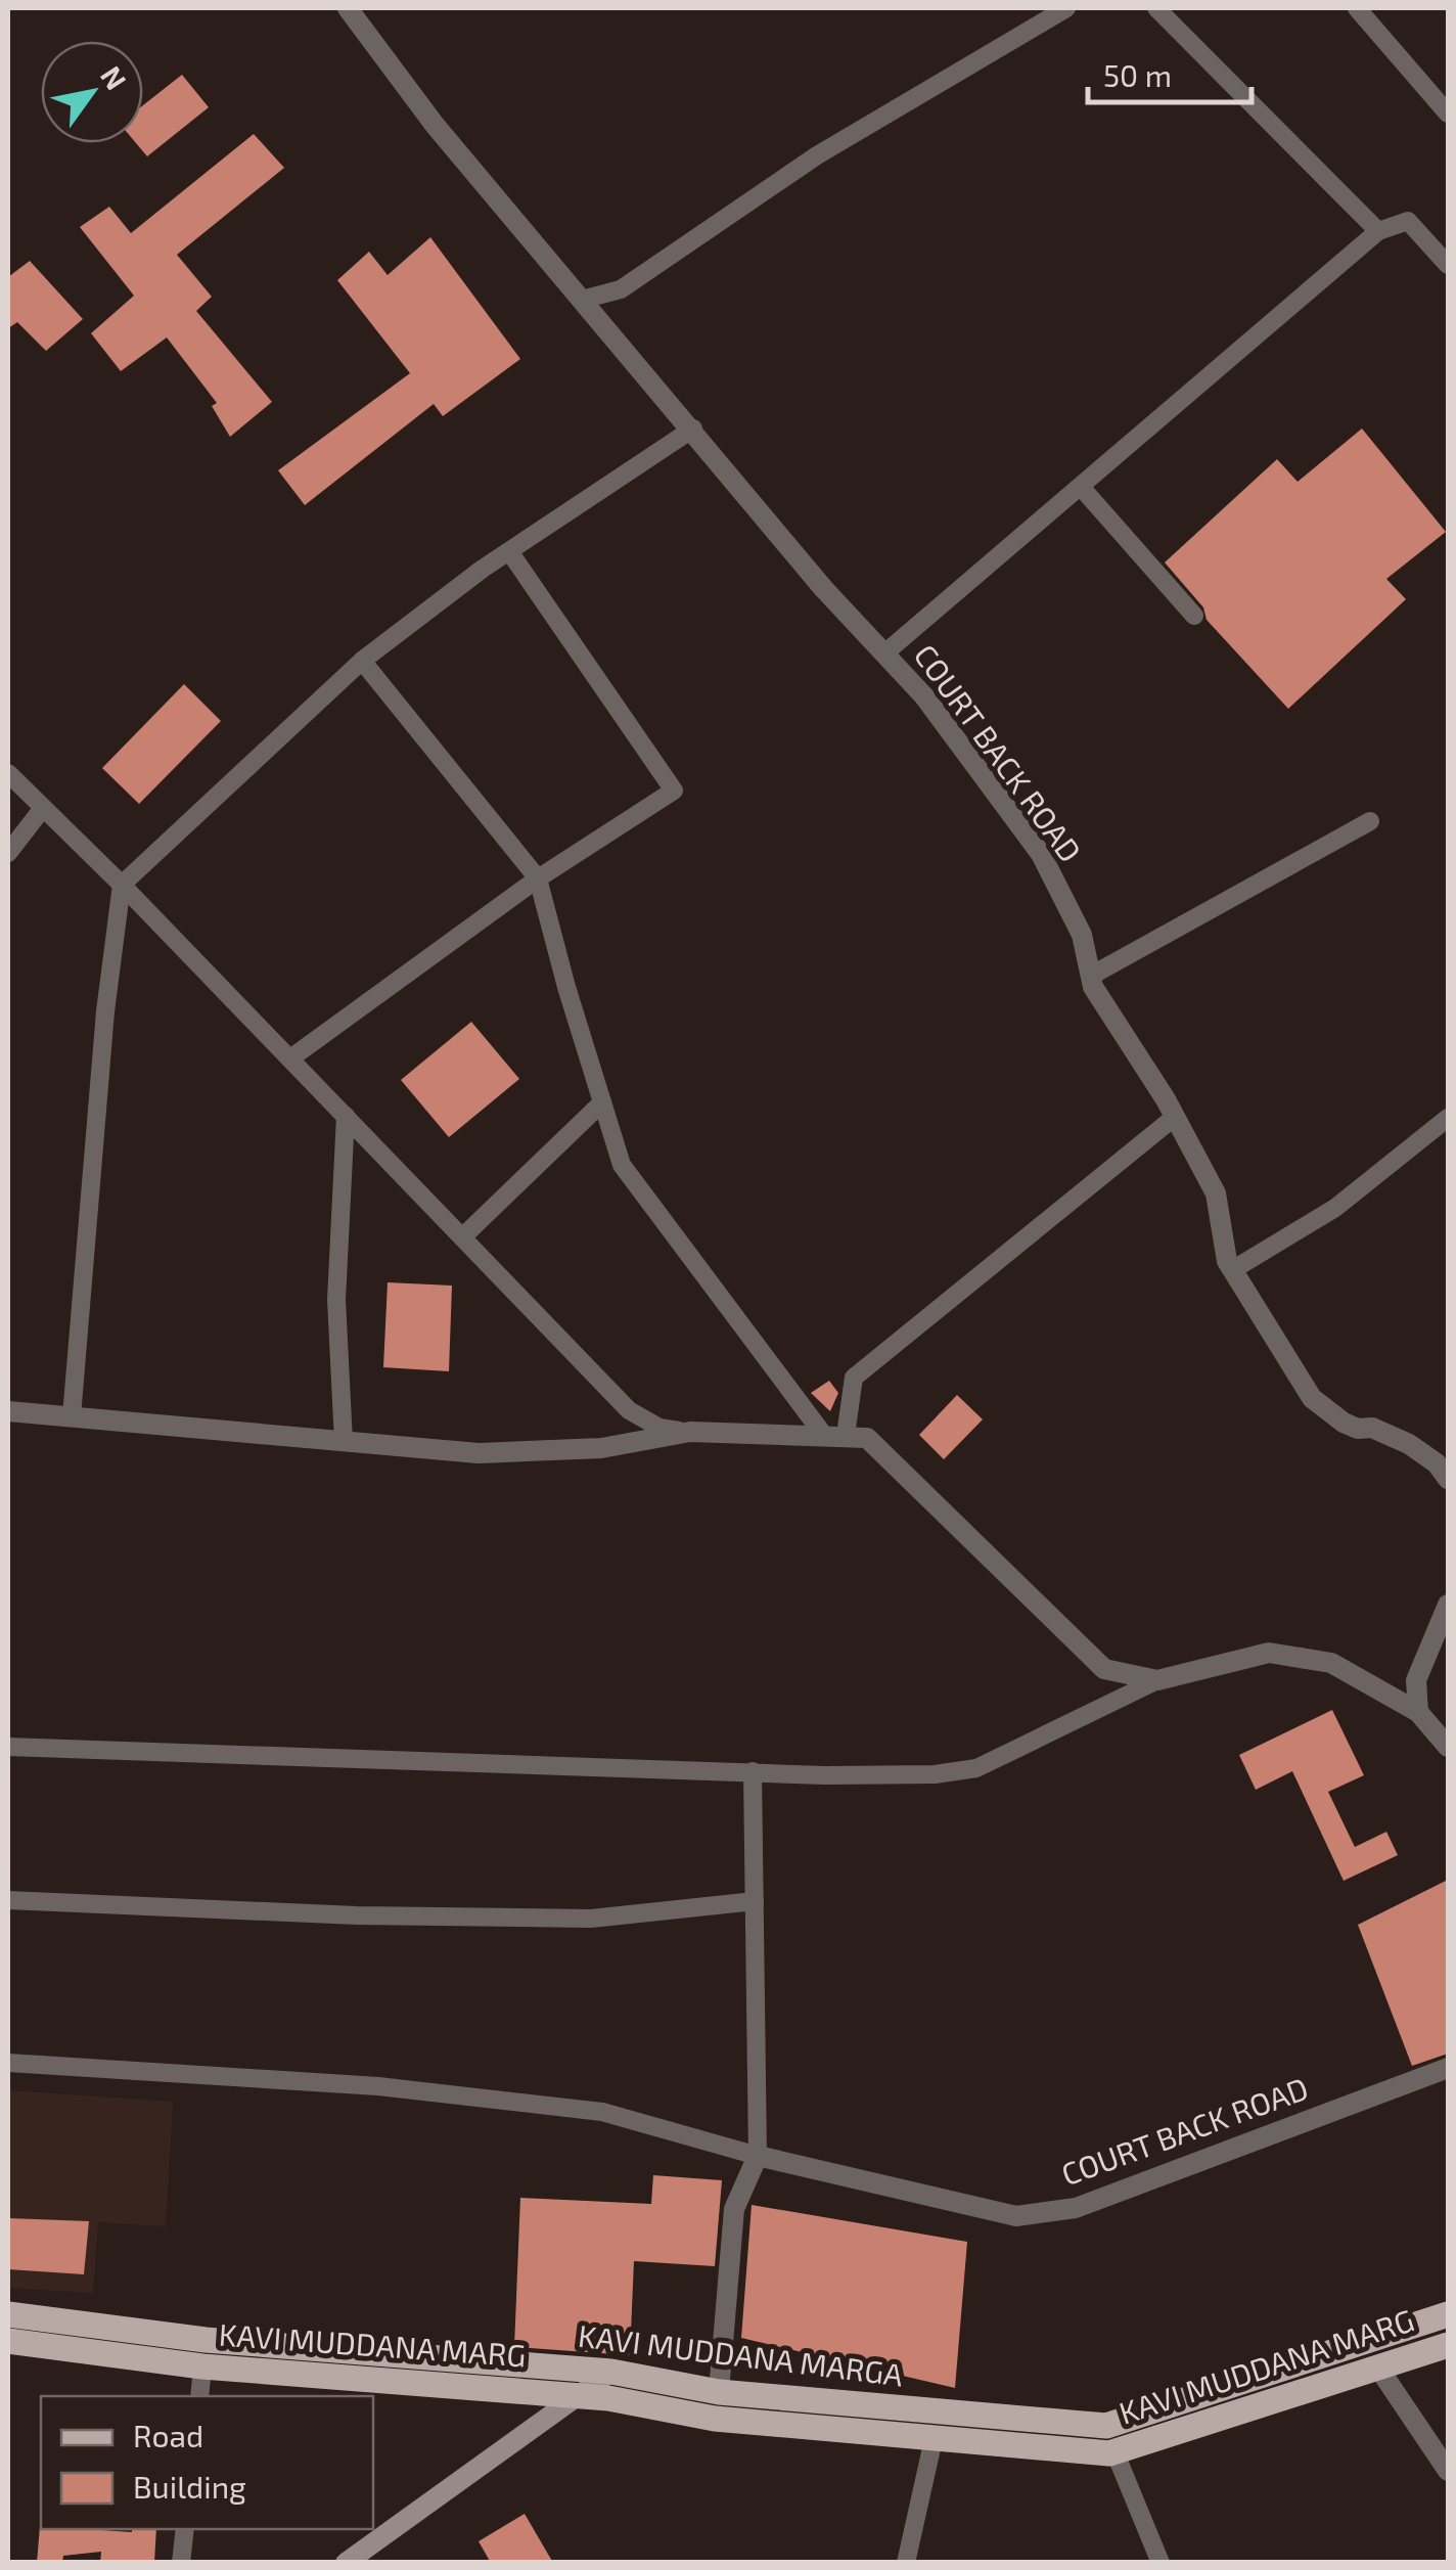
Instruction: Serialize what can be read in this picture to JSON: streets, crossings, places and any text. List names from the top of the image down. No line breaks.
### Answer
{"streets":{"main road":["KAVI MUDDANA MARG","KAVI MUDDANA MARGA"],"street":["COURT BACK ROAD"]},"legend":["Road","Building"],"scale_bar":"50 m","north":"top right"}
